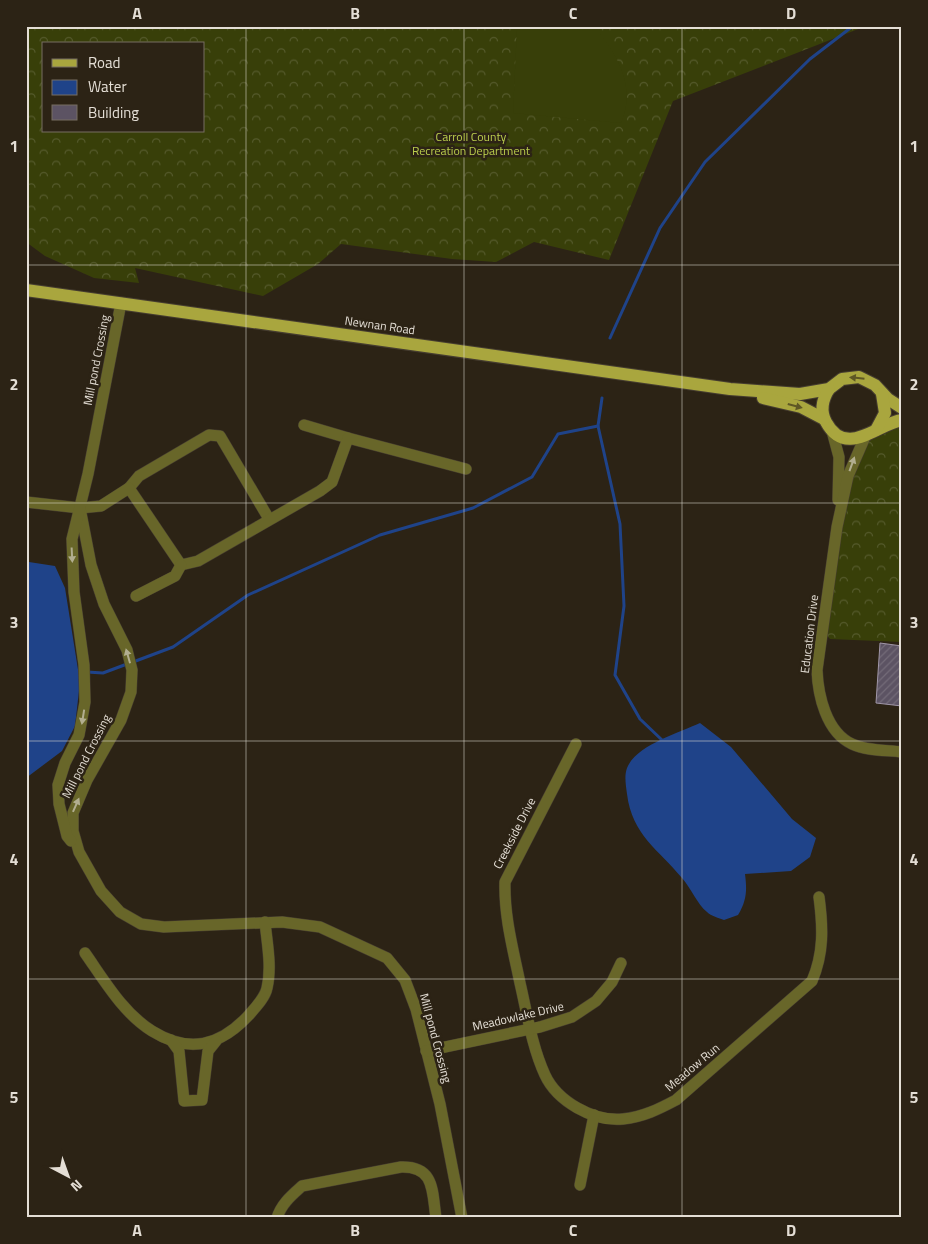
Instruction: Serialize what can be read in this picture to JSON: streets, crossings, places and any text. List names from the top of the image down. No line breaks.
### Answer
{"streets":{"main road":["Newnan Road"],"street":["Mill pond Crossing","Education Drive","Creekside Drive","Meadowlake Drive","Meadow Run"]},"crossings":[["Newnan Road","Mill pond Crossing"],["Newnan Road","Education Drive"],["Mill pond Crossing","Meadowlake Drive"],["Creekside Drive","Meadowlake Drive"],["Creekside Drive","Meadow Run"],["Meadowlake Drive","Meadow Run"]],"parks":["Carroll County Recreation Department"],"legend":["Road","Water","Building"],"north":"bottom right","grid":{"columns":["A","B","C","D"],"rows":["1","2","3","4","5"]}}
